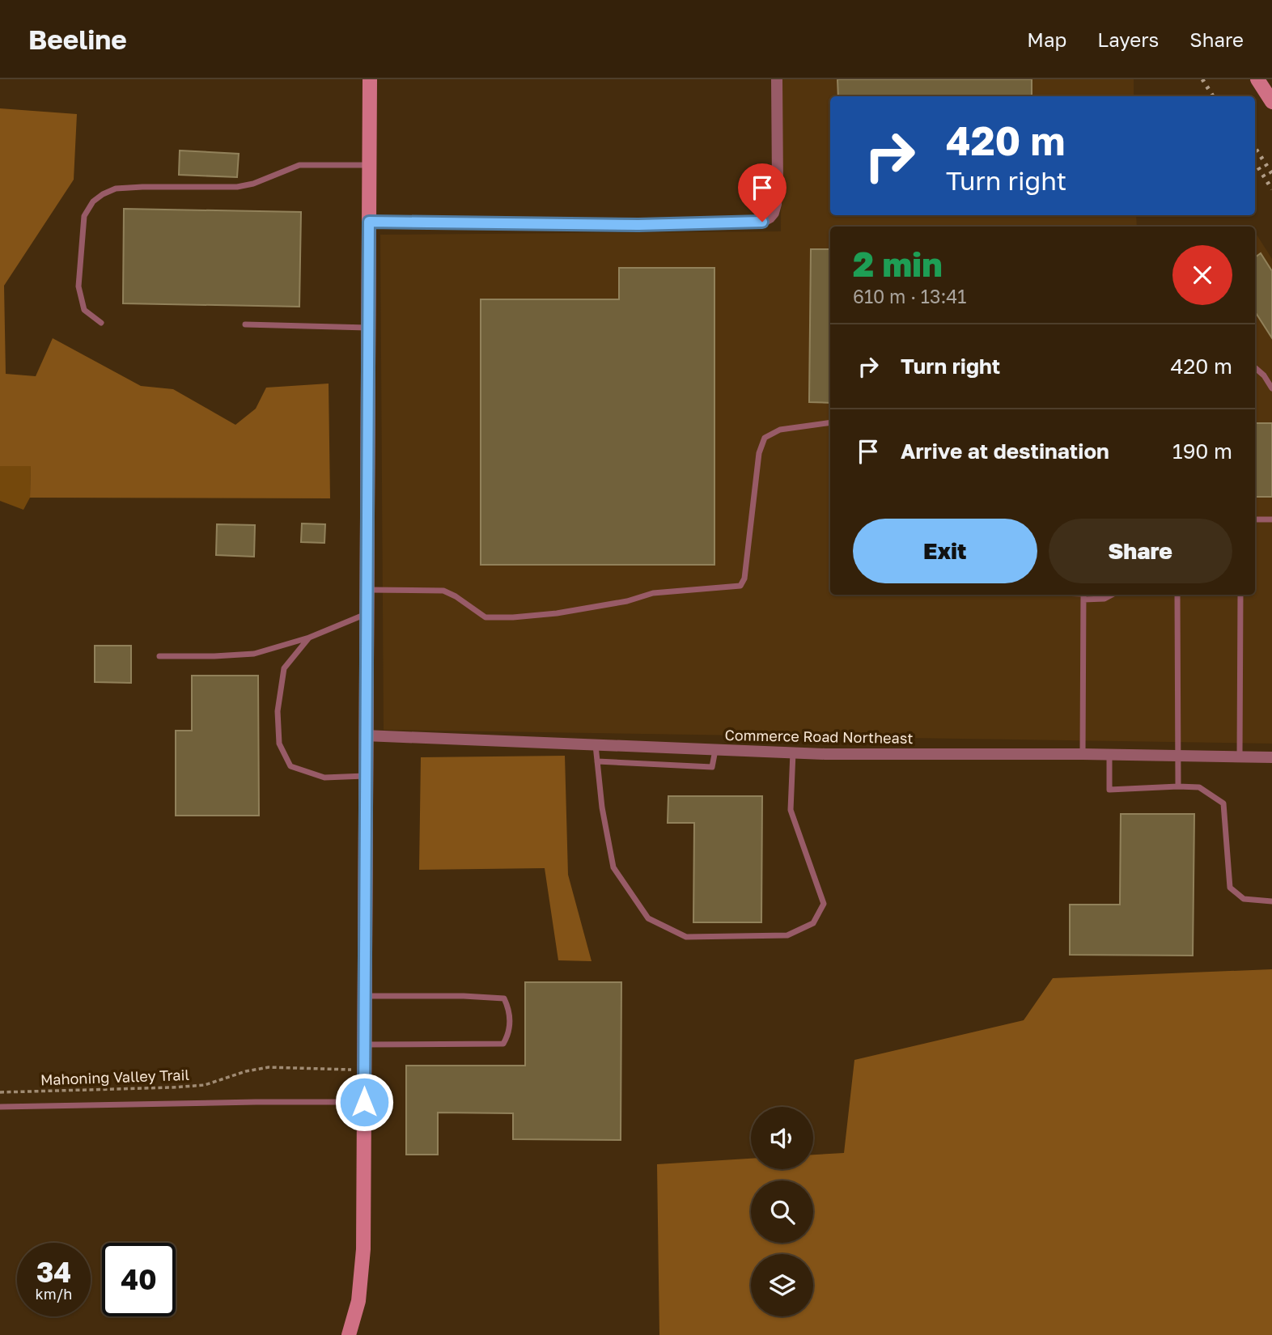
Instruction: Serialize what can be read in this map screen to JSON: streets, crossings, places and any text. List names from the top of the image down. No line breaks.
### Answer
{"streets":{"street":["Commerce Road Northeast"],"path":["Mahoning Valley Trail"]},"page":{"header":"Beeline","nav":["Map","Layers","Share"],"turn":["420 m","Turn right"],"heading":["2 min","610 m · 13:41"],"list":[{"name":"Turn right","value":"420 m"},{"name":"Arrive at destination","value":"190 m"}],"buttons":["Exit","Share"],"speed":"34 km/h","limit":"40"}}
